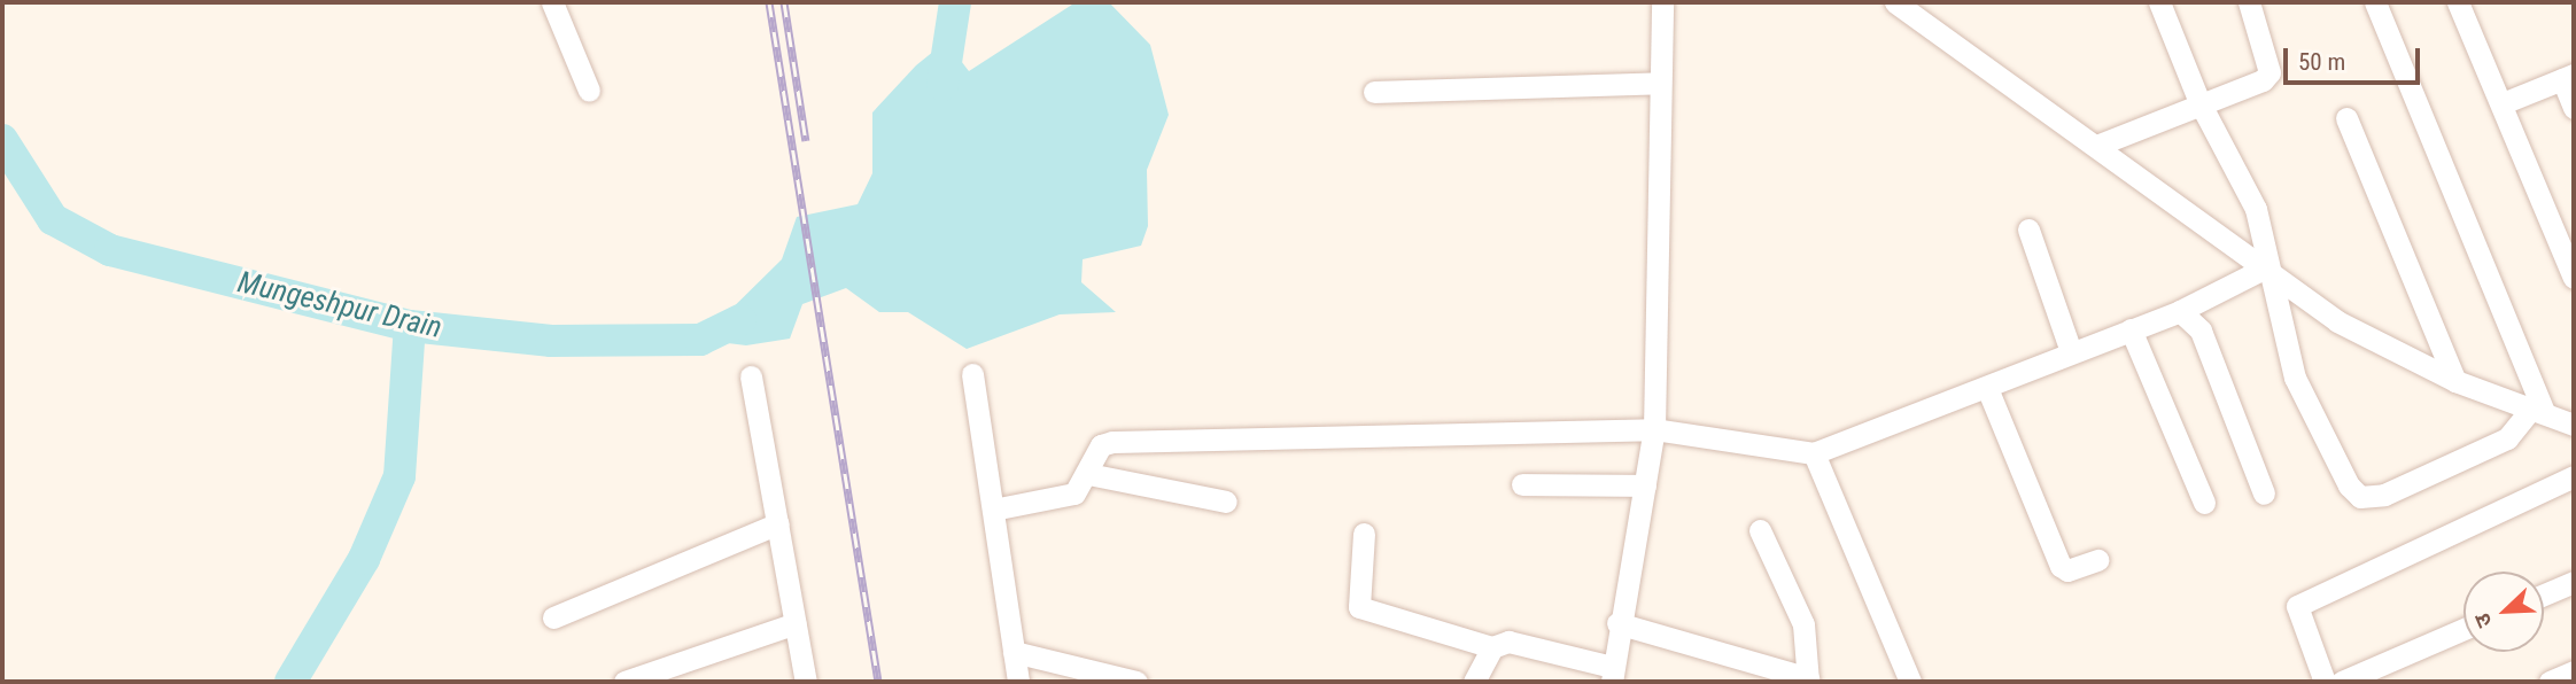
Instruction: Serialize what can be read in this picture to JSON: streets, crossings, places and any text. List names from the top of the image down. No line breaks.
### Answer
{"water":["Mungeshpur Drain"],"scale_bar":"50 m","north":"bottom left"}
